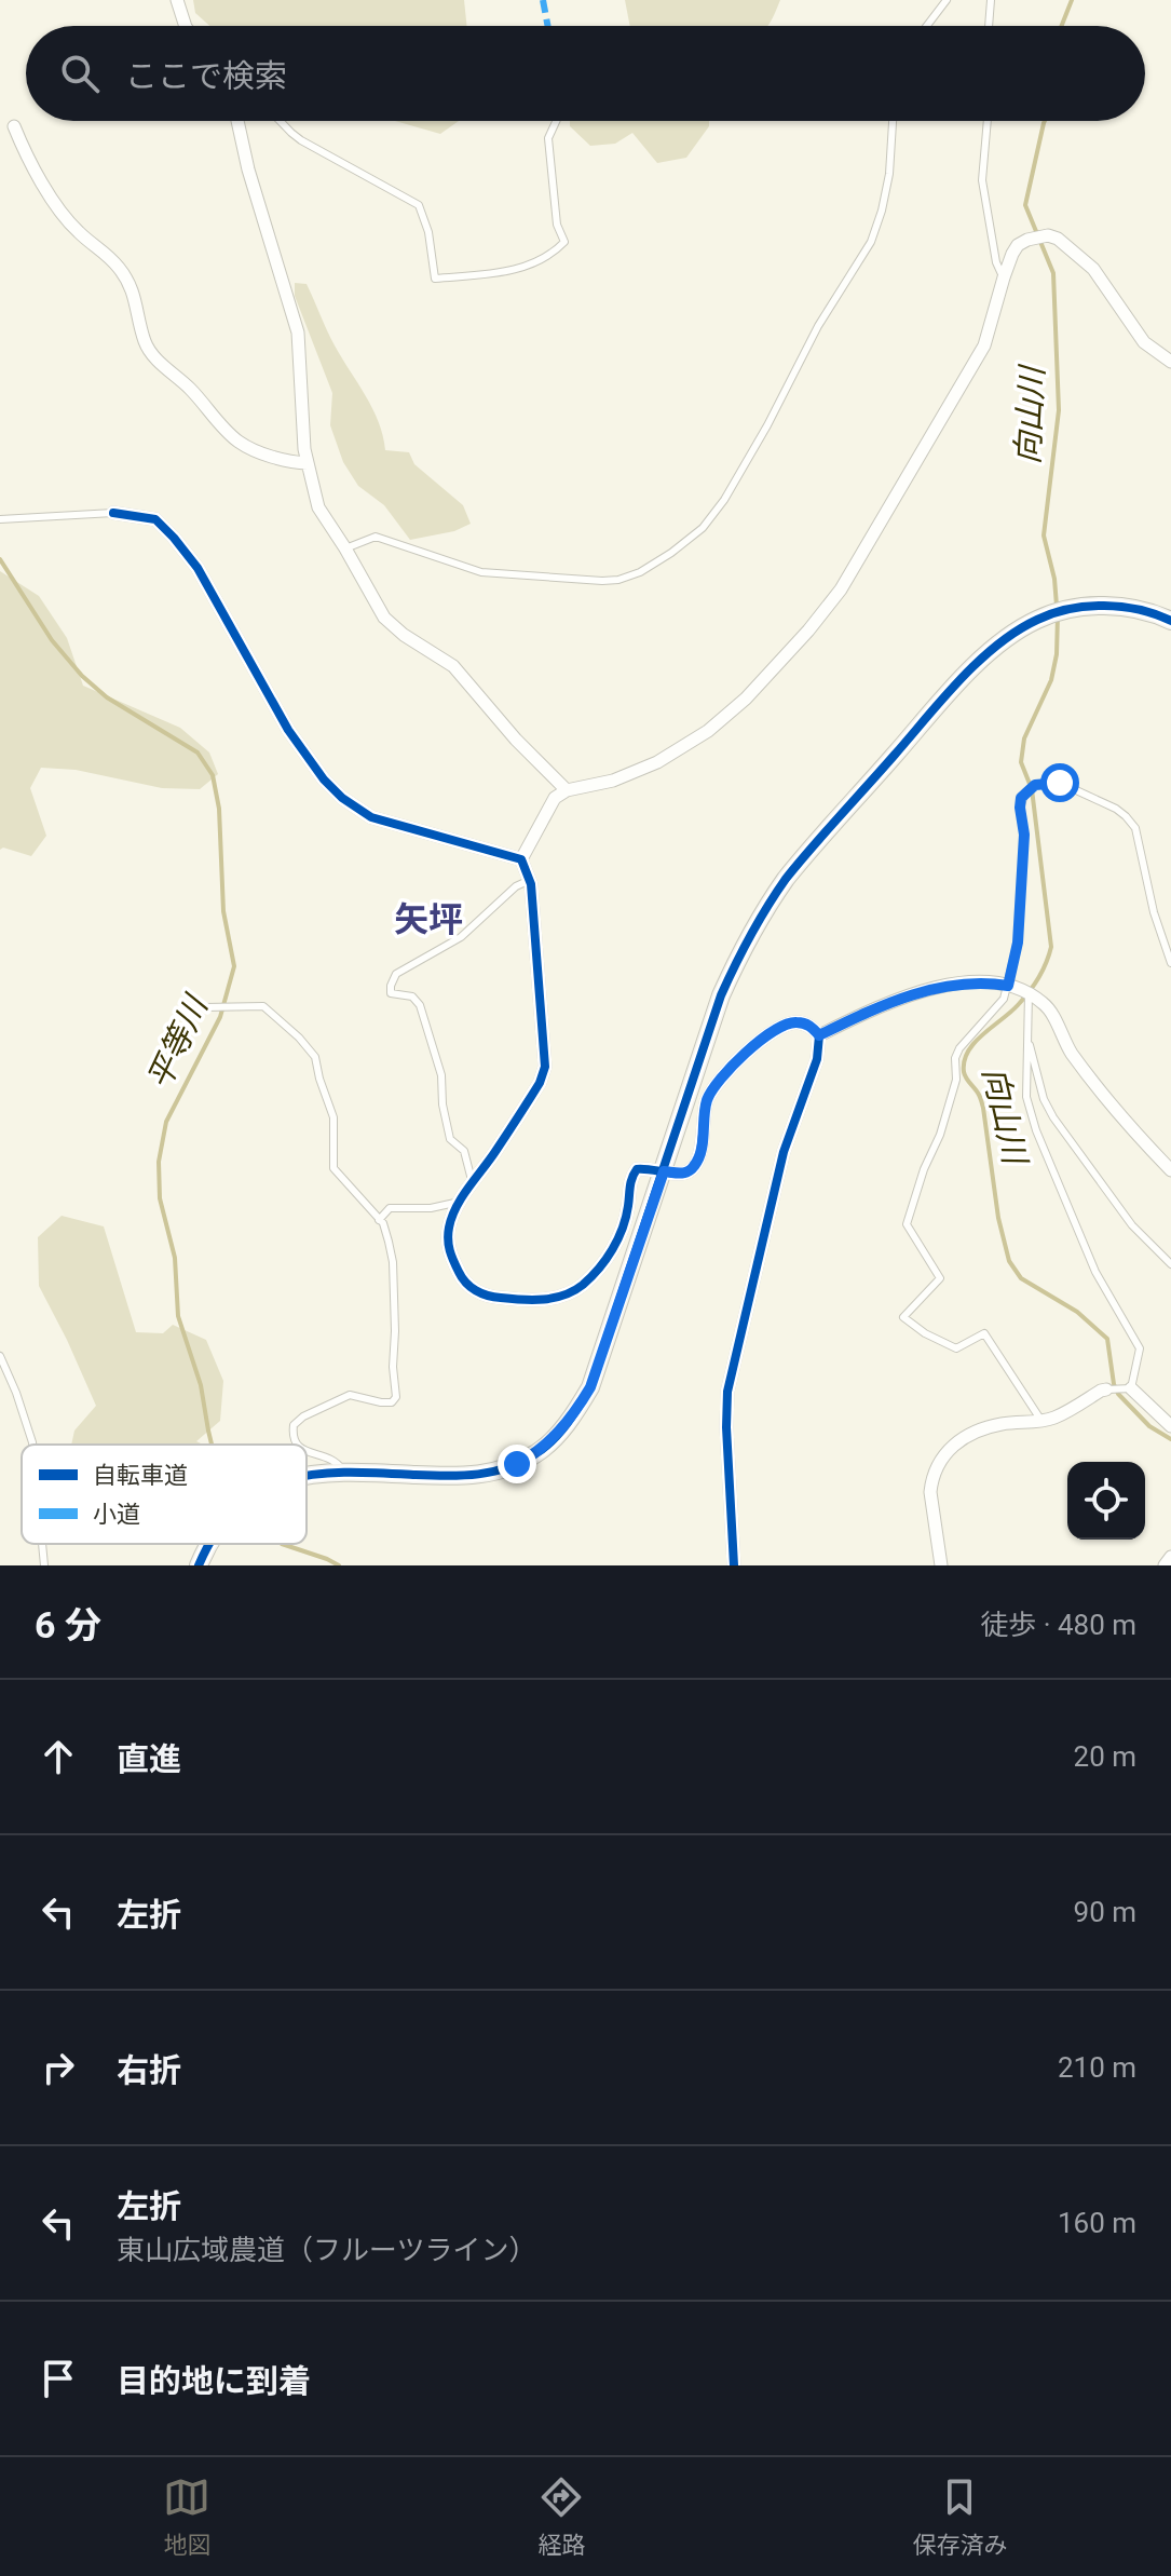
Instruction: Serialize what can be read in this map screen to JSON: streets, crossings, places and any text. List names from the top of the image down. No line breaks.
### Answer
{"districts":["矢坪"],"water":["向山川","平等川"],"legend":["自転車道","小道"],"page":{"search":"ここで検索","heading":["6 分","徒歩 · 480 m"],"list":[["直進","20 m"],["左折","90 m"],["右折","210 m"],["左折","東山広域農道（フルーツライン）","160 m"],"目的地に到着"],"nav":["地図","経路","保存済み"]}}
